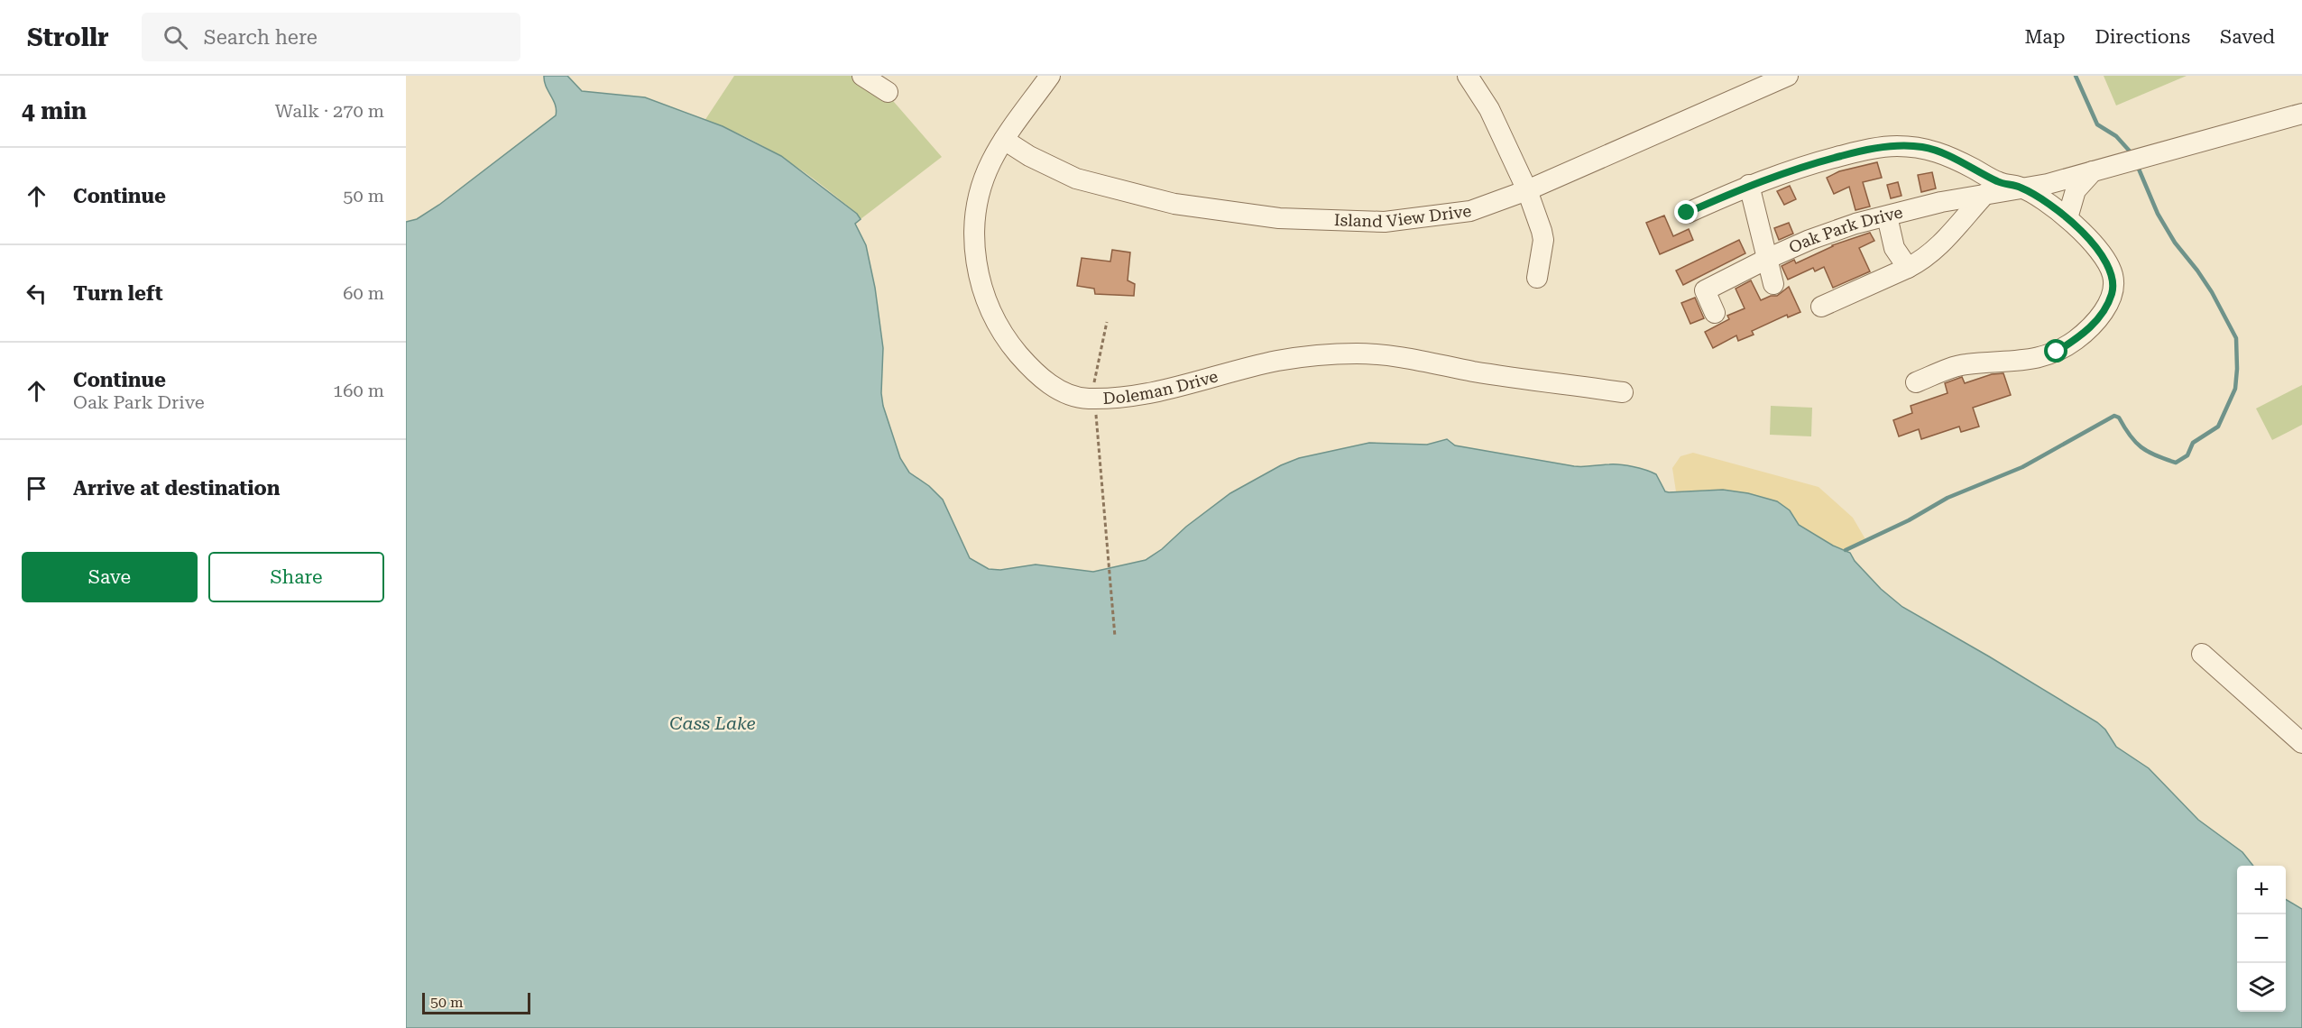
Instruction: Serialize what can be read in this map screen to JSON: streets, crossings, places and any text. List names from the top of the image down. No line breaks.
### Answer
{"streets":{"street":["Island View Drive","Oak Park Drive","Doleman Drive"]},"crossings":[["Island View Drive","Doleman Drive"]],"water":["Cass Lake"],"scale_bar":"50 m","page":{"header":"Strollr","search":"Search here","nav":["Map","Directions","Saved"],"heading":["4 min","Walk · 270 m"],"list":[["Continue","50 m"],["Turn left","60 m"],["Continue","Oak Park Drive","160 m"],"Arrive at destination"],"buttons":["Save","Share"],"map_buttons":["+","−"],"scale":"50 m"}}
